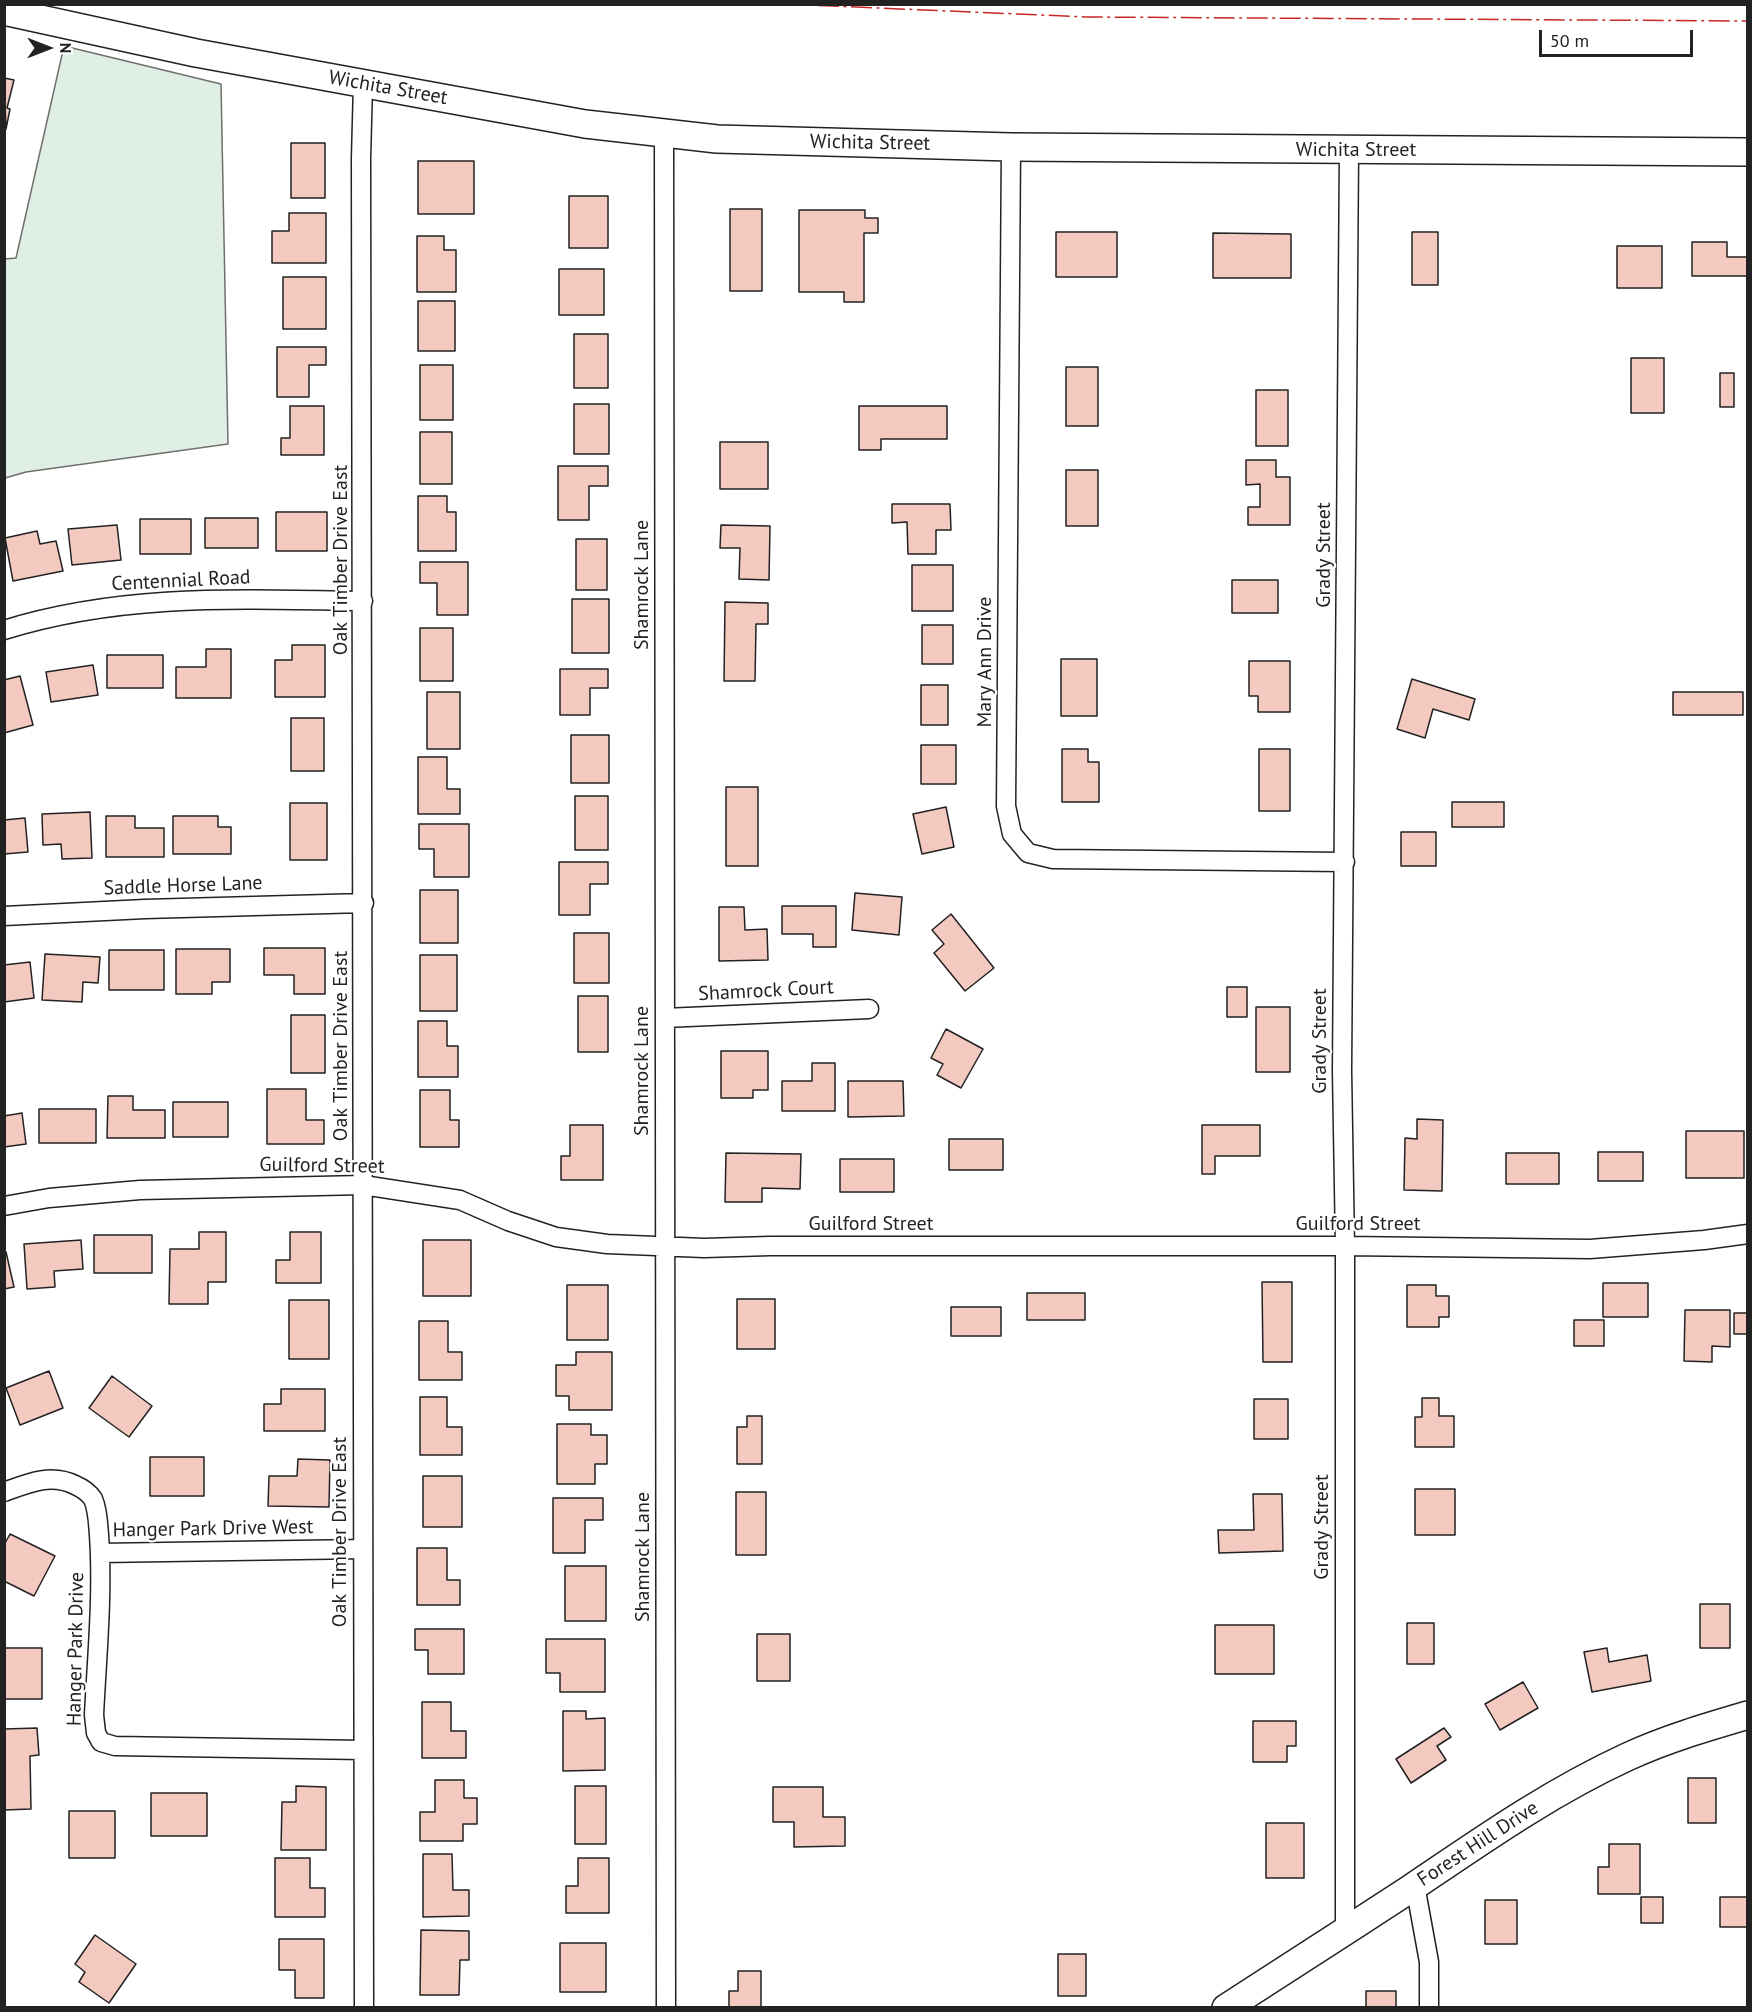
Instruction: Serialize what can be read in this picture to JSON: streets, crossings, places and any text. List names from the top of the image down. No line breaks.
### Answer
{"streets":{"main road":["Wichita Street","Forest Hill Drive"],"street":["Grady Street","Oak Timber Drive East","Centennial Road","Shamrock Lane","Mary Ann Drive","Saddle Horse Lane","Shamrock Court","Guilford Street","Hanger Park Drive West","Hanger Park Drive"]},"crossings":[["Wichita Street","Grady Street"],["Wichita Street","Oak Timber Drive East"],["Wichita Street","Shamrock Lane"],["Wichita Street","Mary Ann Drive"],["Grady Street","Mary Ann Drive"],["Grady Street","Guilford Street"],["Grady Street","Forest Hill Drive"],["Oak Timber Drive East","Centennial Road"],["Oak Timber Drive East","Saddle Horse Lane"],["Oak Timber Drive East","Guilford Street"],["Oak Timber Drive East","Hanger Park Drive West"],["Oak Timber Drive East","Hanger Park Drive"],["Shamrock Lane","Shamrock Court"],["Shamrock Lane","Guilford Street"],["Hanger Park Drive West","Hanger Park Drive"]],"scale_bar":"50 m","north":"right"}
